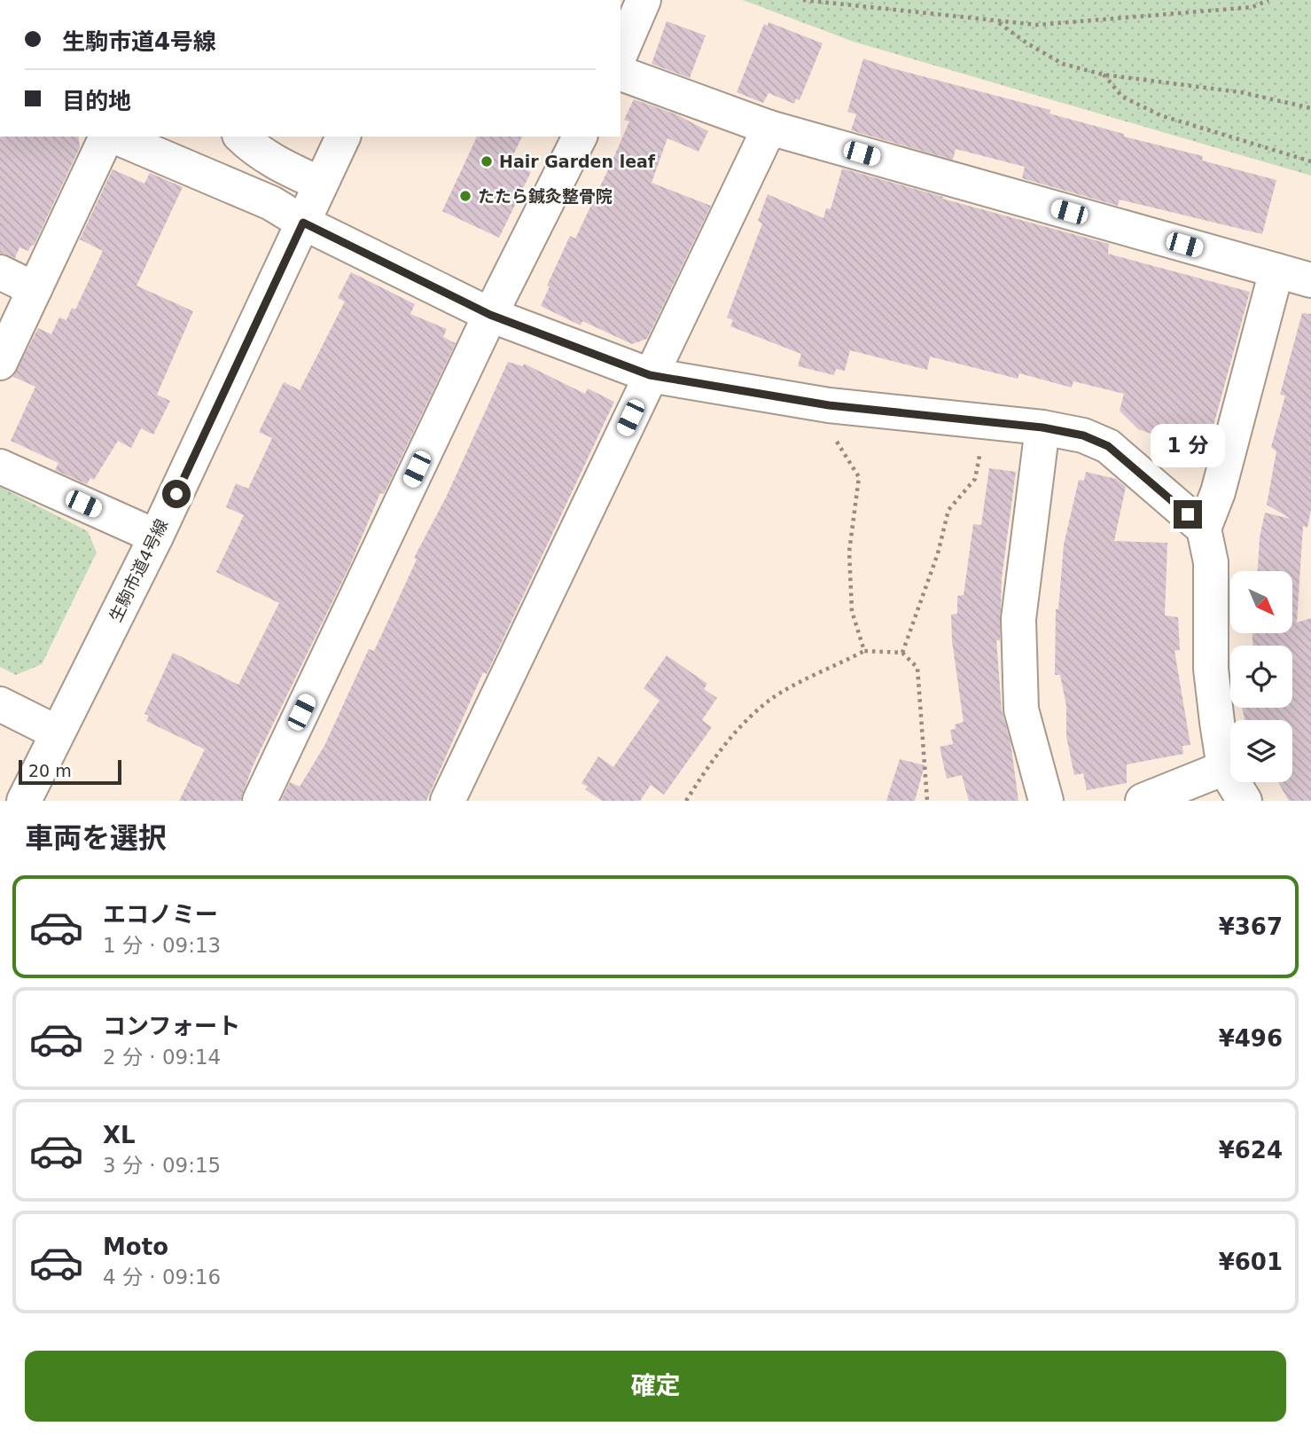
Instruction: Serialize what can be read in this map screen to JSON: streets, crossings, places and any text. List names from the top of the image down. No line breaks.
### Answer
{"streets":{"street":["生駒市道4号線"]},"places":["Hair Garden leaf","たたら鍼灸整骨院"],"scale_bar":"20 m","north":"bottom right","page":{"banner":["生駒市道4号線","目的地"],"bubble":"1 分","scale":"20 m","heading":"車両を選択","list":[{"name":"エコノミー","note":"1 分 · 09:13","value":"¥367"},{"name":"コンフォート","note":"2 分 · 09:14","value":"¥496"},{"name":"XL","note":"3 分 · 09:15","value":"¥624"},{"name":"Moto","note":"4 分 · 09:16","value":"¥601"}],"buttons":"確定"}}
